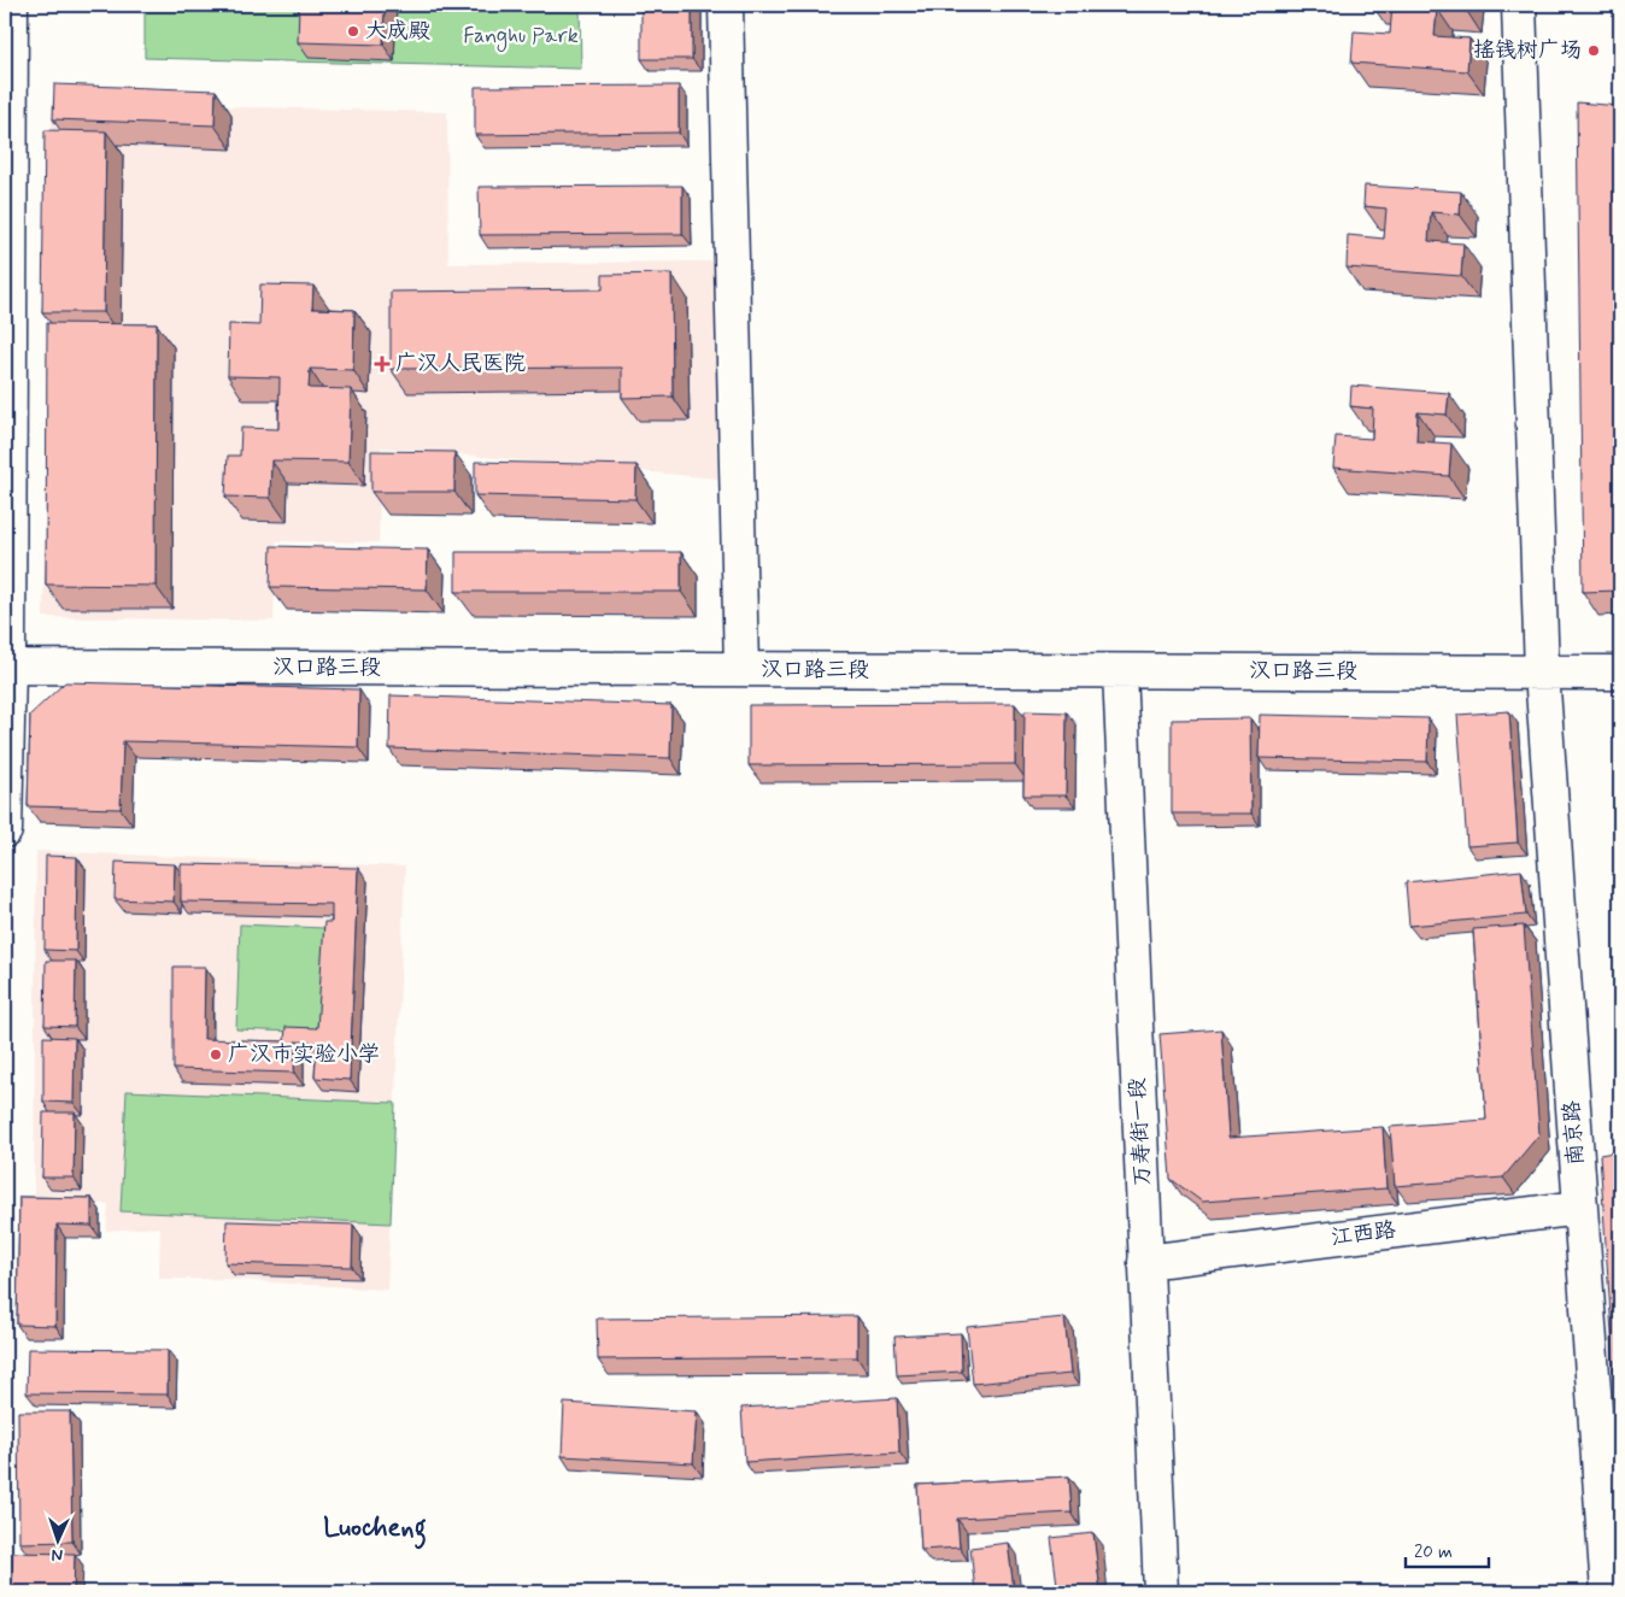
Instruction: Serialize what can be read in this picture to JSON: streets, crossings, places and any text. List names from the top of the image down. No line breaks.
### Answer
{"streets":{"street":["汉口路三段","万寿街一段","南京路","江西路"]},"crossings":[["汉口路三段","万寿街一段"],["汉口路三段","南京路"],["万寿街一段","江西路"],["南京路","江西路"]],"districts":["Luocheng"],"parks":["Fanghu Park"],"places":{"other":["大成殿","摇钱树广场","广汉市实验小学"],"health":["广汉人民医院"]},"scale_bar":"20 m","north":"bottom"}
